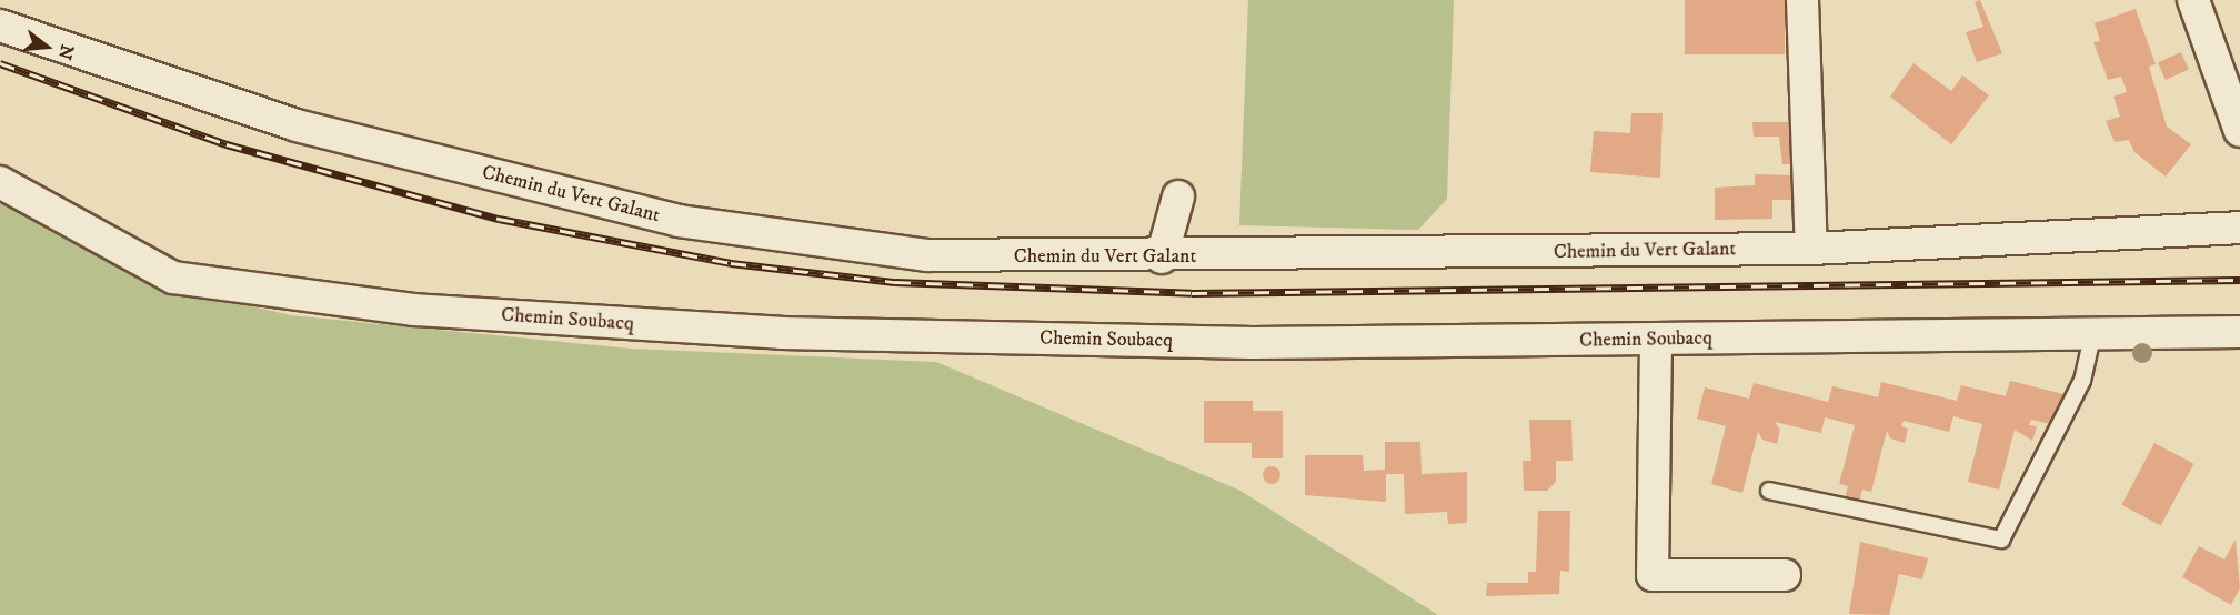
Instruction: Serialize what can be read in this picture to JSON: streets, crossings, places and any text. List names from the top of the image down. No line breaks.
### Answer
{"streets":{"street":["Chemin du Vert Galant","Chemin Soubacq"]},"north":"right"}
